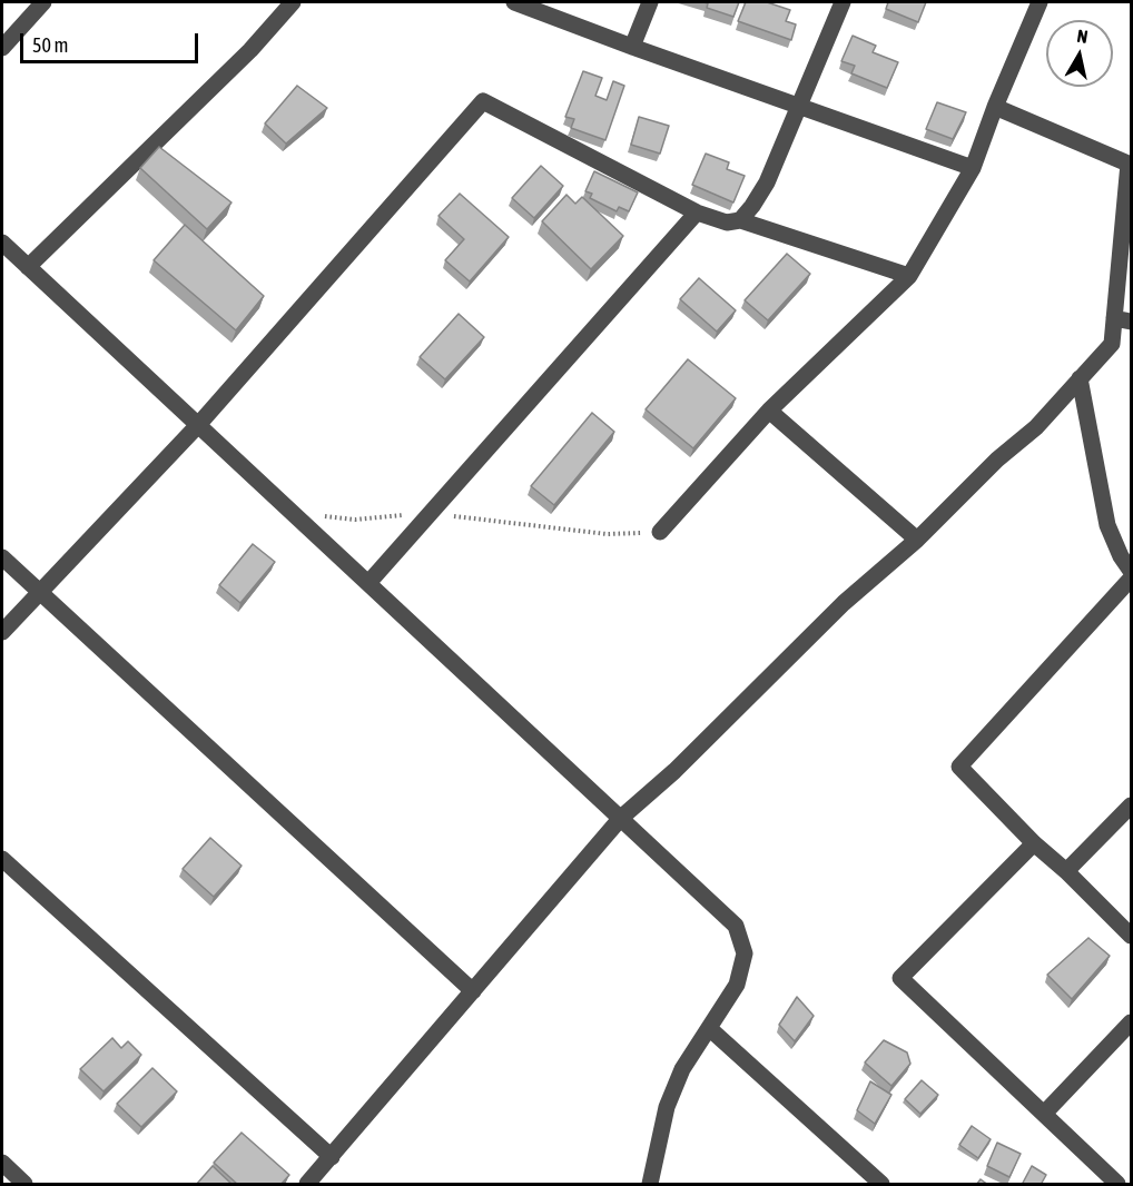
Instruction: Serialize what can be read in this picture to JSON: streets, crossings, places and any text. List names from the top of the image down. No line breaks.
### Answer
{"scale_bar":"50 m","north":"top"}
